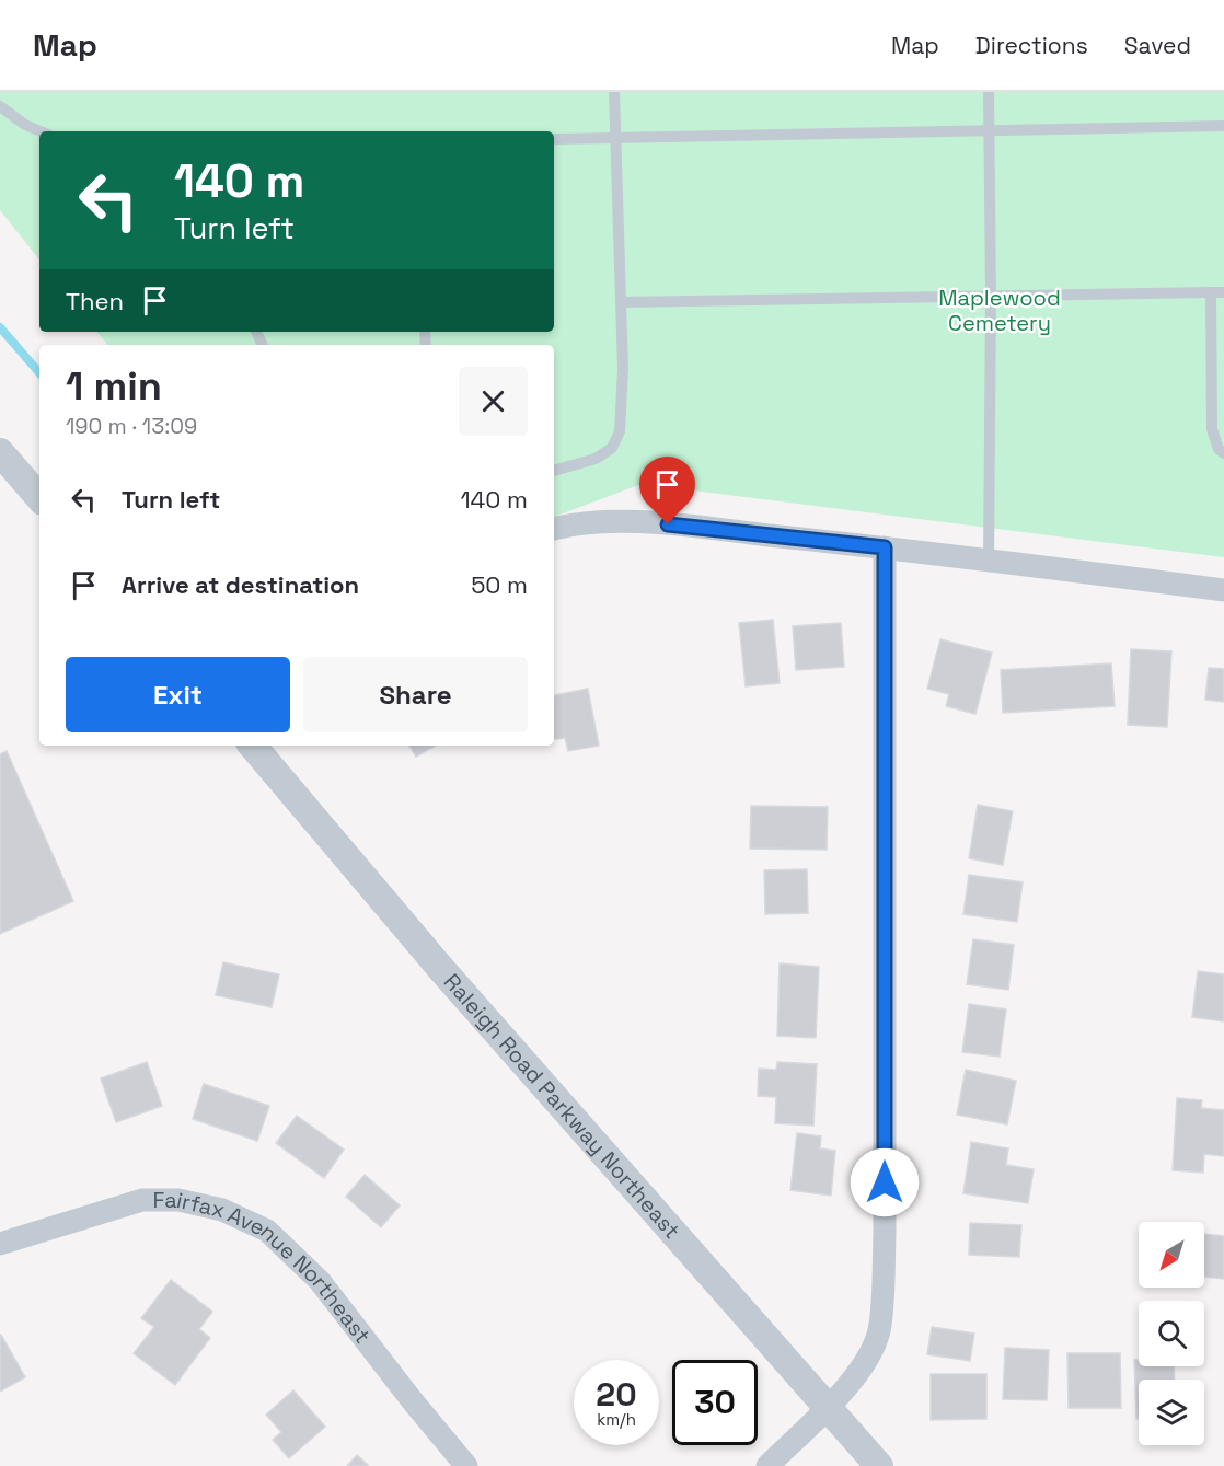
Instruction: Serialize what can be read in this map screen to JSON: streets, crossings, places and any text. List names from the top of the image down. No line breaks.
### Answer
{"streets":{"street":["Raleigh Road Parkway Northeast","Fairfax Avenue Northeast"]},"parks":["Maplewood Cemetery"],"north":"bottom left","page":{"header":"Map","nav":["Map","Directions","Saved"],"turn":["140 m","Turn left"],"then":"Then","heading":["1 min","190 m · 13:09"],"list":[{"name":"Turn left","value":"140 m"},{"name":"Arrive at destination","value":"50 m"}],"buttons":["Exit","Share"],"speed":"20 km/h","limit":"30"}}
